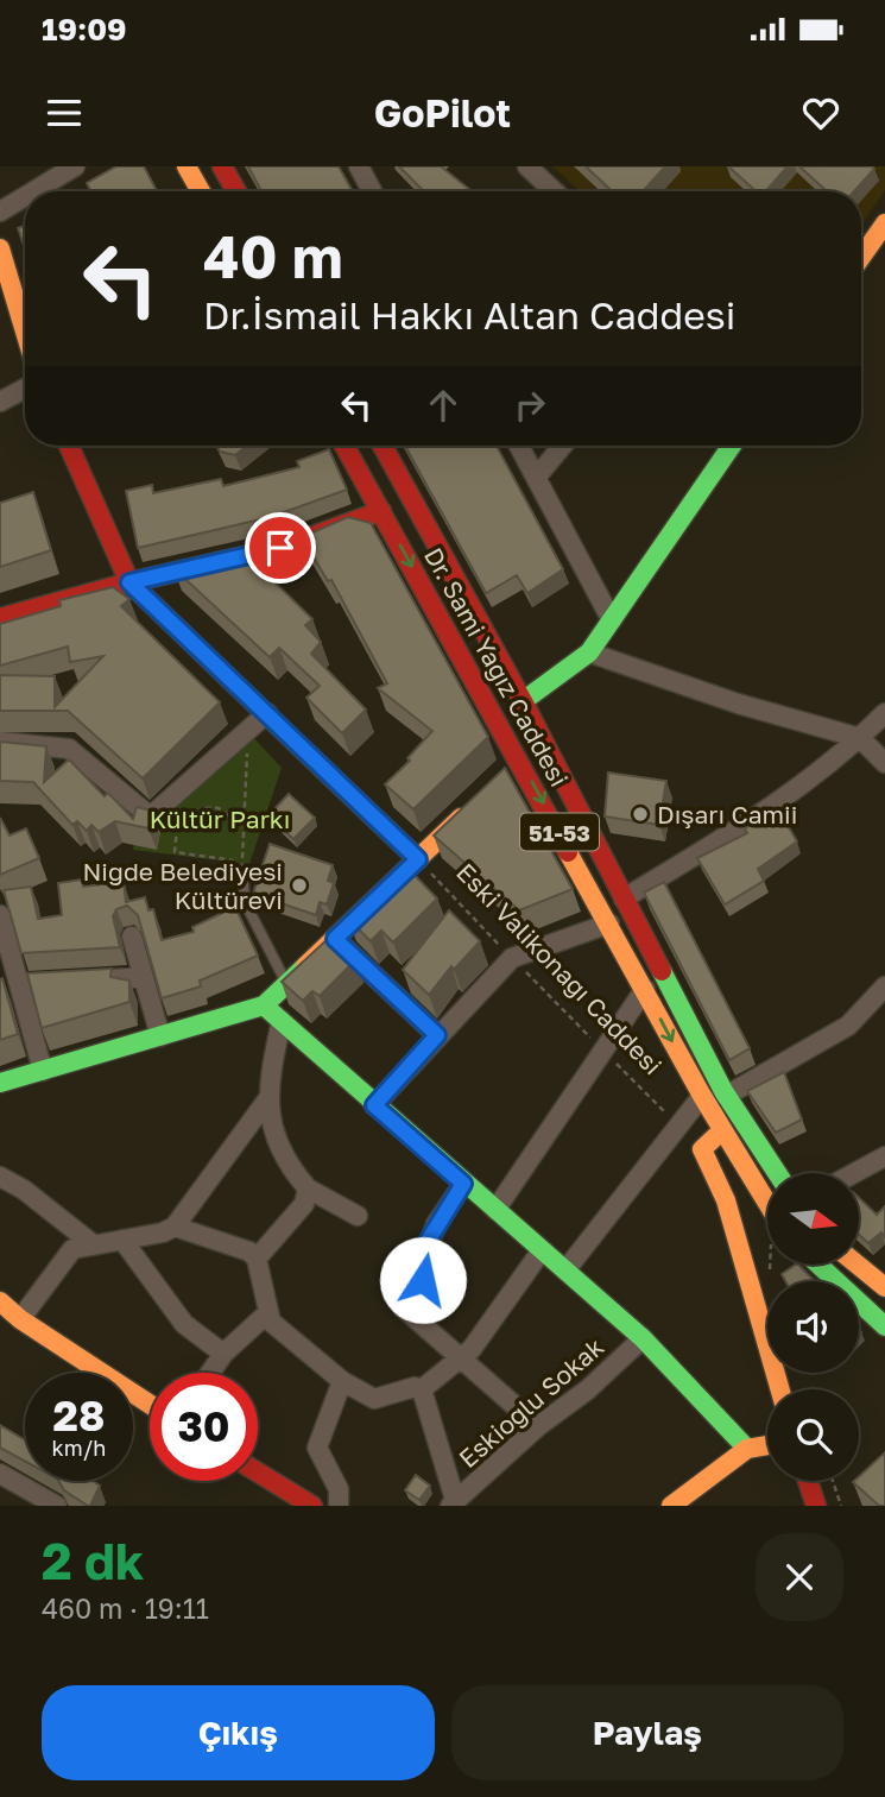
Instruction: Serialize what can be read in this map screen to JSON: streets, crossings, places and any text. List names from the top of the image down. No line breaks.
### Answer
{"streets":{"street":["Dr. Sami Yağız Caddesi","51-53","Eskioğlu Sokak"],"path":["Eski Valikonağı Caddesi"]},"parks":["Kültür Parkı"],"places":["Dışarı Camii","Niğde Belediyesi Kültürevi"],"north":"right","page":{"status":"19:09","header":"GoPilot","turn":["40 m","Dr.İsmail Hakkı Altan Caddesi"],"speed":"28 km/h","limit":"30","heading":["2 dk","460 m · 19:11"],"buttons":["Çıkış","Paylaş"]}}
